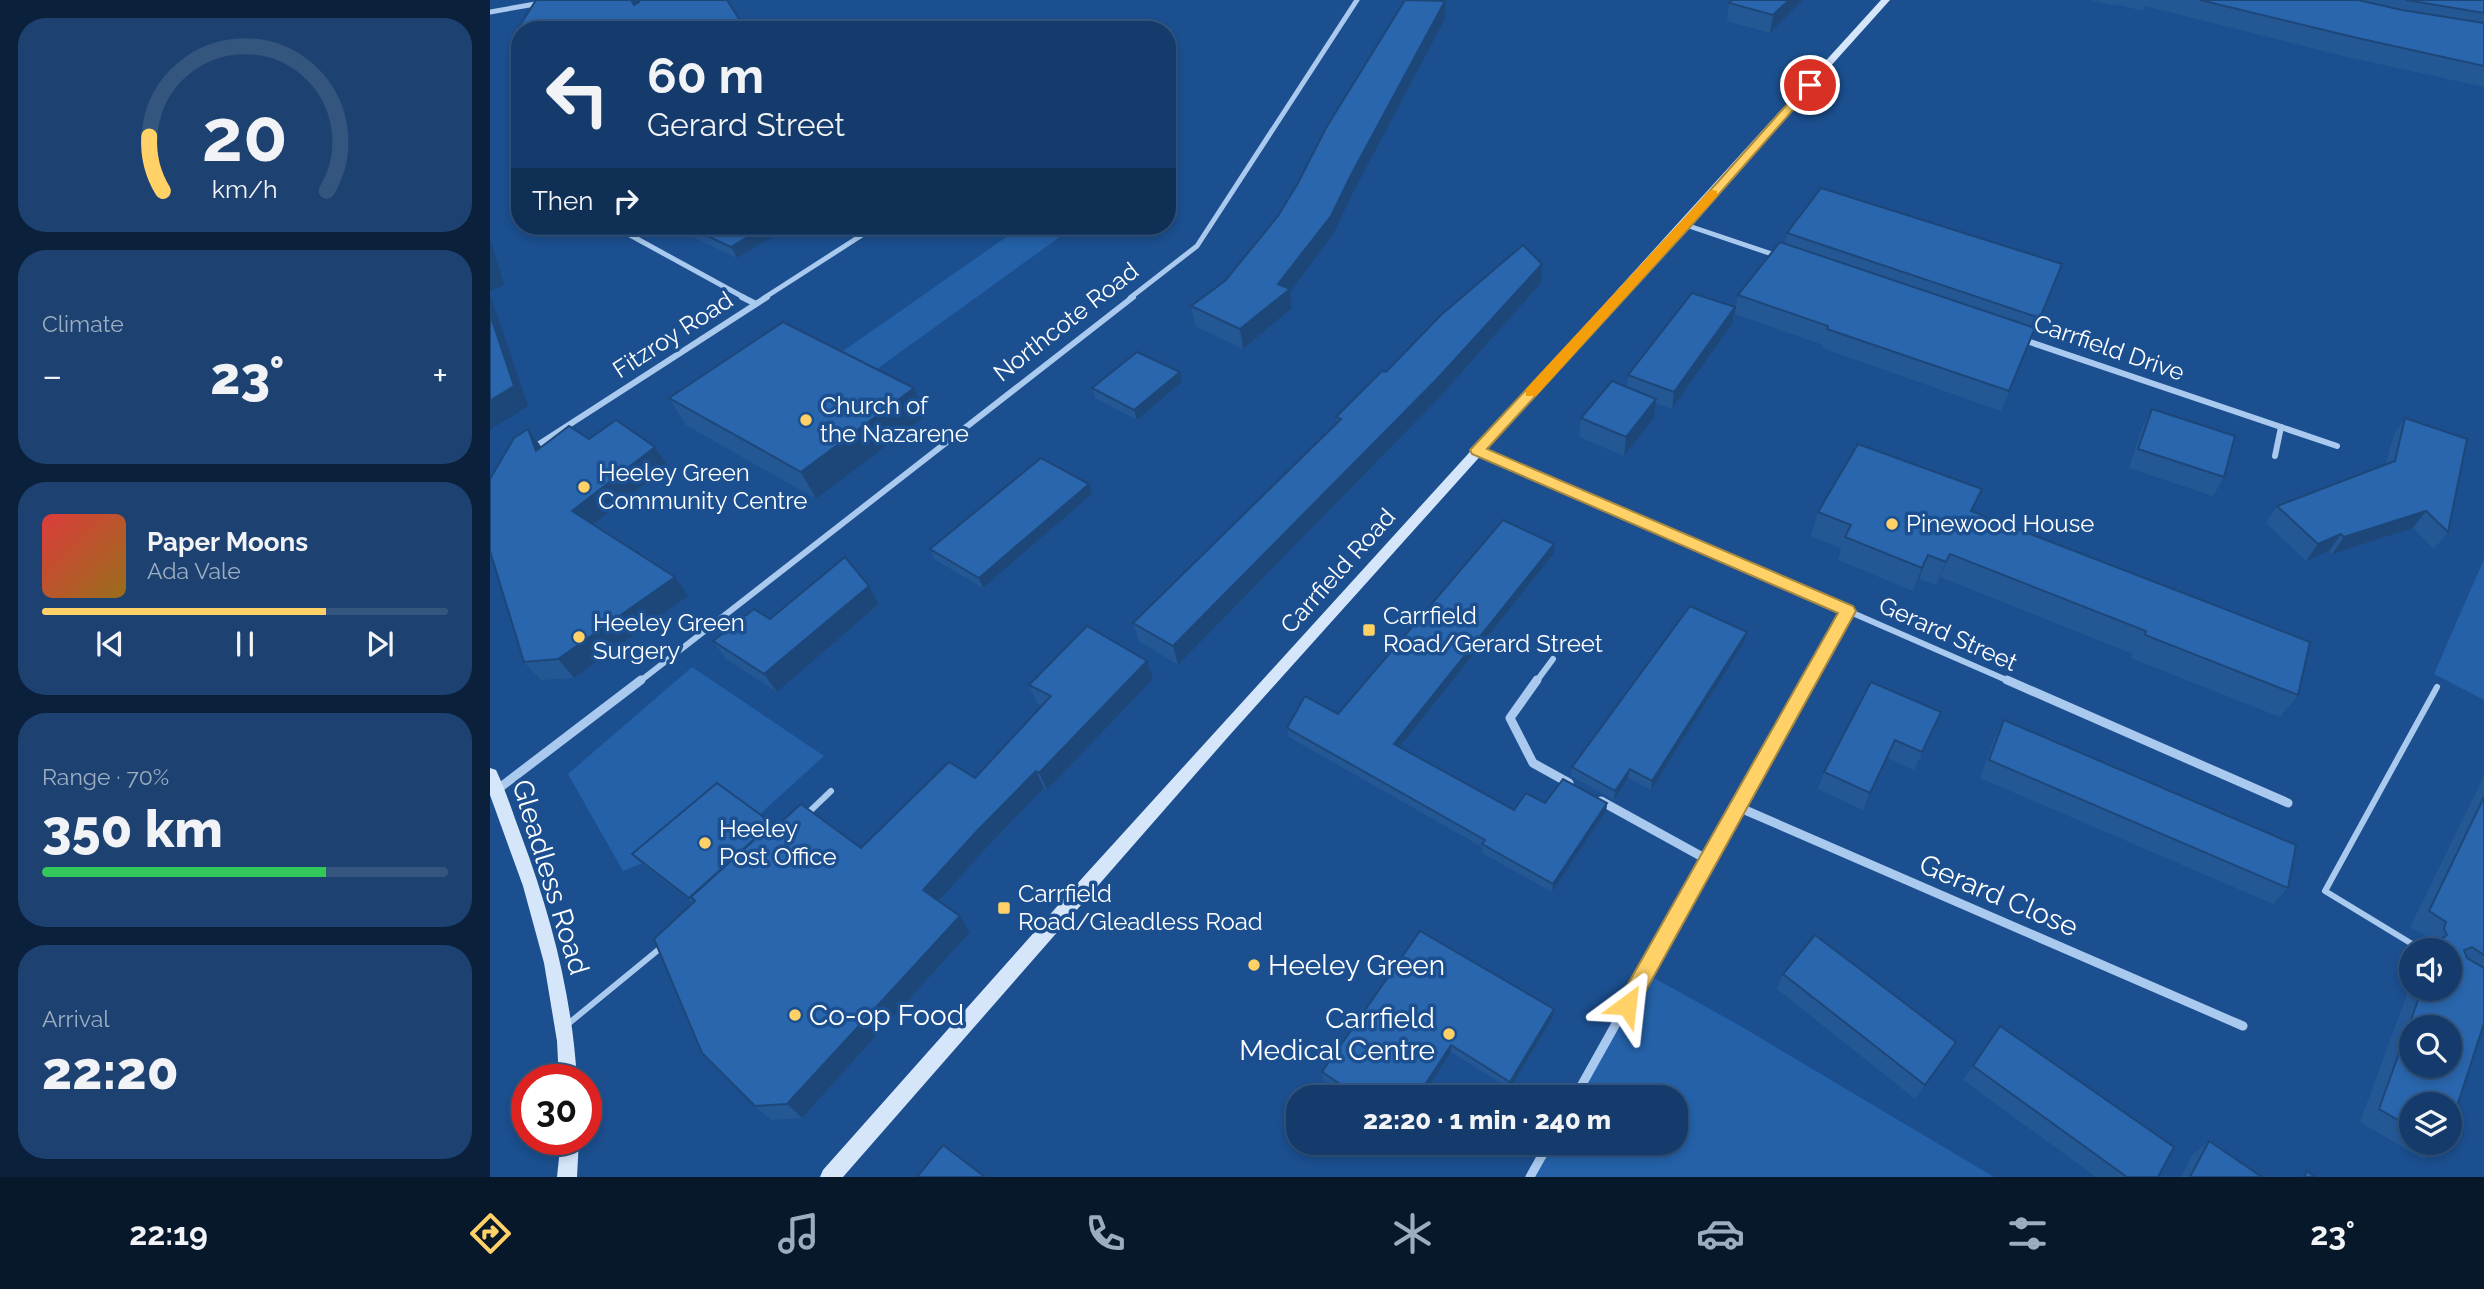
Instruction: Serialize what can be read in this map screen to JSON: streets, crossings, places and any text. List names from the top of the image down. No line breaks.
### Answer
{"streets":{"street":["Northcote Road","Fitzroy Road","Carrfield Drive","Carrfield Road","Gerard Street","Gleadless Road","Gerard Close"]},"crossings":[["Northcote Road","Gleadless Road"],["Carrfield Road","Gerard Street"]],"places":{"other":["Church of the Nazarene","Heeley Green Community Centre","Pinewood House","Heeley Green Surgery","Heeley Post Office","Heeley Green","Co-op Food","Carrfield Medical Centre"],"transit":["Carrfield Road/Gerard Street","Carrfield Road/Gleadless Road"]},"page":{"turn":["60 m","Gerard Street"],"then":"Then","tile":["Climate",["Range · 70%","350 km"],["Arrival","22:20"]],"heat":["−","23°","+"],"song":["Paper Moons","Ada Vale"],"limit":"30","trip":"22:20 · 1 min · 240 m","tabs":["22:19","23°"],"gauge":["20","km/h"]}}
